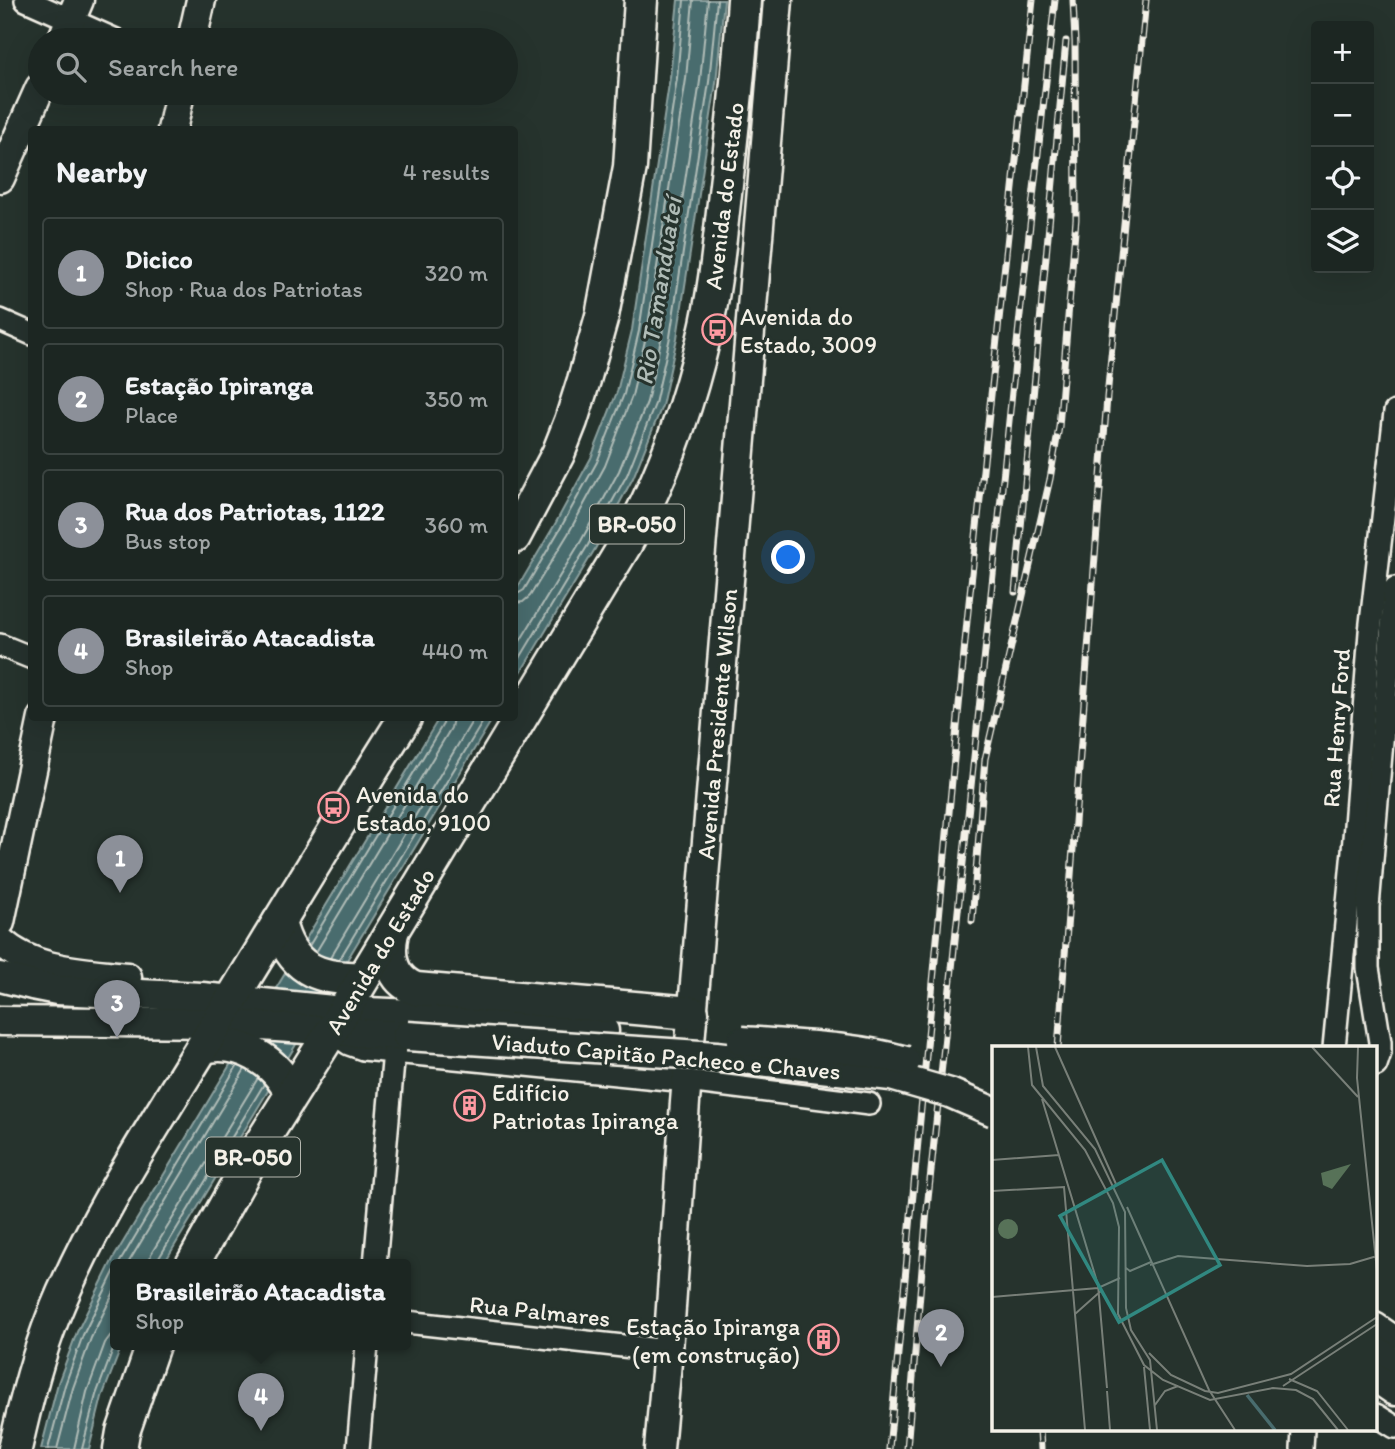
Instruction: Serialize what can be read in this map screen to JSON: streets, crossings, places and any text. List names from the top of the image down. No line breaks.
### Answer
{"streets":{"highway":["Avenida do Estado","BR-050"],"main road":["Avenida Presidente Wilson","Viaduto Capitão Pacheco e Chaves"],"street":["Rua Henry Ford","Rua Palmares"]},"crossings":[["Avenida do Estado","Viaduto Capitão Pacheco e Chaves"],["Avenida Presidente Wilson","Rua Palmares"]],"water":["Rio Tamanduateí"],"places":{"bus stop":["Avenida do Estado, 3009","Avenida do Estado, 9100"],"building":["Edifício Patriotas Ipiranga","Estação Ipiranga (em construção)"]},"page":{"map_buttons":["+","−"],"search":"Search here","heading":["Nearby","4 results"],"list":[{"mark":"1","name":"Dicico","note":"Shop · Rua dos Patriotas","value":"320 m"},{"mark":"2","name":"Estação Ipiranga","note":"Place","value":"350 m"},{"mark":"3","name":"Rua dos Patriotas, 1122","note":"Bus stop","value":"360 m"},{"mark":"4","name":"Brasileirão Atacadista","note":"Shop","value":"440 m"}],"pins":["1","3","2","4"],"popup":["Brasileirão Atacadista","Shop"]}}
